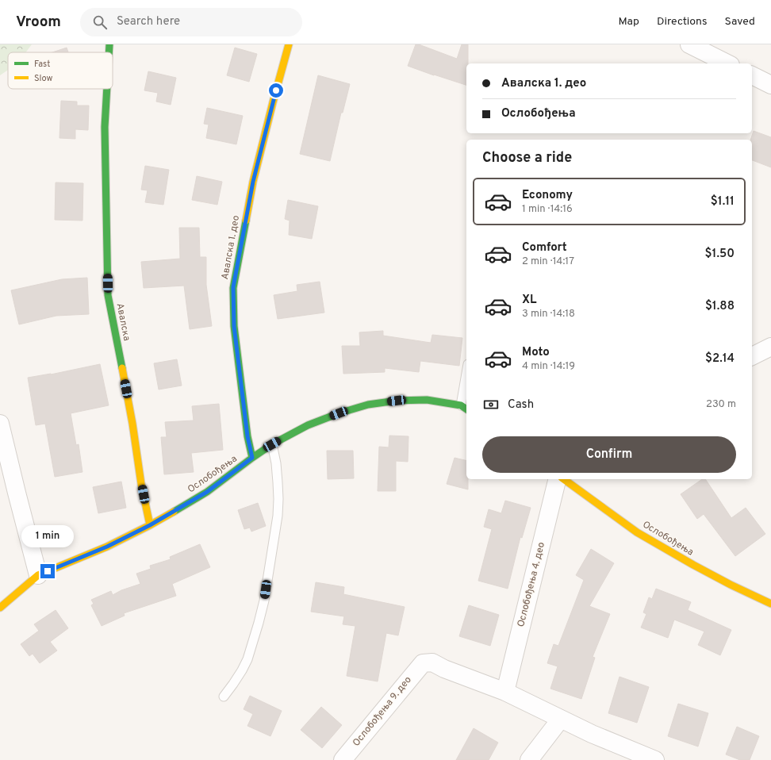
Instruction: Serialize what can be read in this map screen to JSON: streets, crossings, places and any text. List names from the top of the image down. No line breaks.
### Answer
{"streets":{"street":["Авалска 1. део","Авалска","Ослобођења","Ослобођења 4. део","Ослобођења 9. део"]},"crossings":[["Авалска 1. део","Ослобођења"],["Авалска","Ослобођења"],["Ослобођења 4. део","Ослобођења 9. део"]],"legend":["Fast","Slow"],"page":{"header":"Vroom","search":"Search here","nav":["Map","Directions","Saved"],"banner":["Авалска 1. део","Ослобођења"],"heading":"Choose a ride","list":[{"name":"Economy","note":"1 min · 14:16","value":"$1.11"},{"name":"Comfort","note":"2 min · 14:17","value":"$1.50"},{"name":"XL","note":"3 min · 14:18","value":"$1.88"},{"name":"Moto","note":"4 min · 14:19","value":"$2.14"}],"pay":["Cash","230 m"],"buttons":"Confirm","bubble":"1 min"}}
